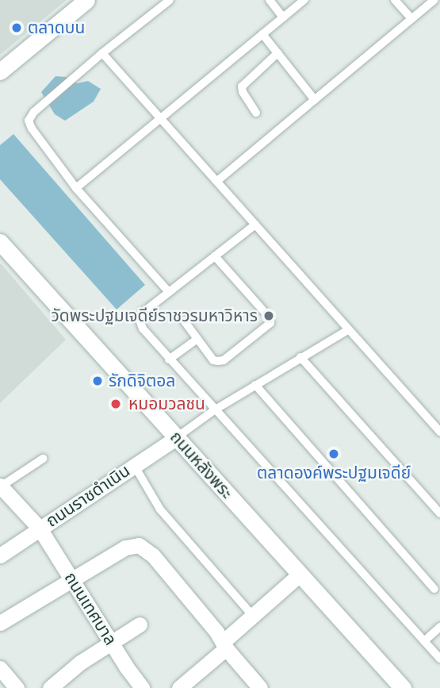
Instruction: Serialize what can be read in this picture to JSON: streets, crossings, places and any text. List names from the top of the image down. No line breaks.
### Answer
{"streets":{"main road":["ถนนหลังพระ"],"street":["ถนนราชดำเนิน","ถนนเทศบาล"]},"crossings":[["ถนนหลังพระ","ถนนราชดำเนิน"],["ถนนราชดำเนิน","ถนนเทศบาล"]],"places":["ตลาดบน","วัดพระปฐมเจดีย์ราชวรมหาวิหาร","รักดิจิตอล","หมอมวลชน","ตลาดองค์พระปฐมเจดีย์"]}
